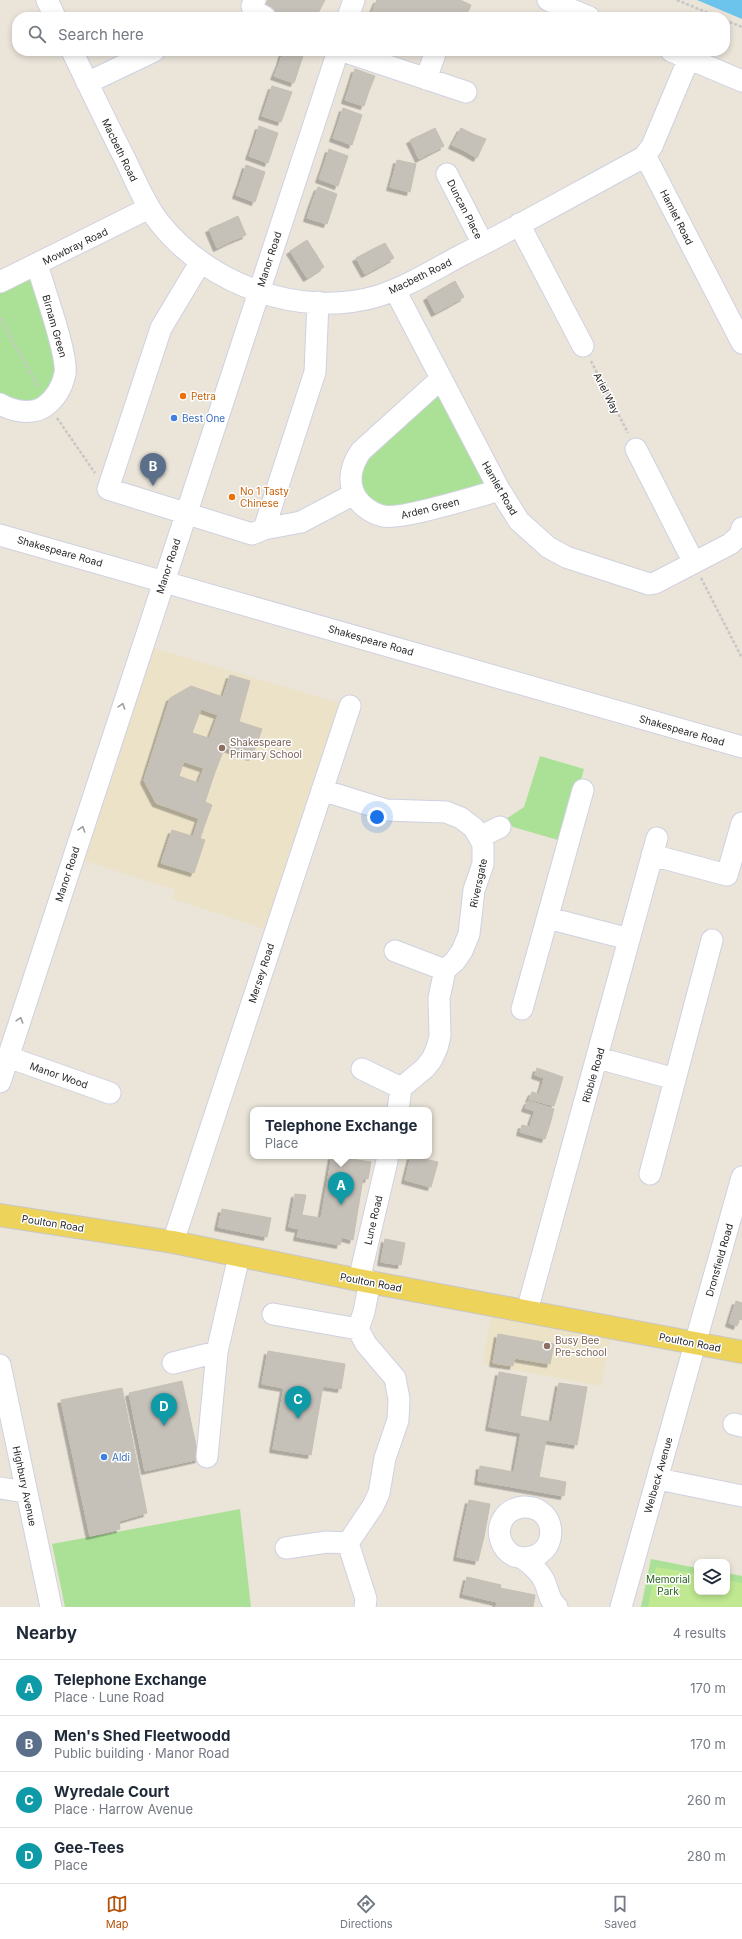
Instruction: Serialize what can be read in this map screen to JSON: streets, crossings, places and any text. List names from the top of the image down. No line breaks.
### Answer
{"streets":{"main road":["Poulton Road"],"street":["Macbeth Road","Duncan Place","Hamlet Road","Mowbray Road","Manor Road","Birnam Green","Arden Green","Shakespeare Road","Riversgate","Mersey Road","Manor Wood","Ribble Road","Lune Road","Dronsfield Road","Welbeck Avenue","Highbury Avenue"],"path":["Ariel Way"]},"crossings":[["Macbeth Road","Duncan Place"],["Macbeth Road","Hamlet Road"],["Macbeth Road","Mowbray Road"],["Macbeth Road","Manor Road"],["Hamlet Road","Arden Green"],["Mowbray Road","Birnam Green"],["Manor Road","Shakespeare Road"],["Manor Road","Manor Wood"],["Mersey Road","Poulton Road"],["Ribble Road","Poulton Road"],["Lune Road","Poulton Road"],["Poulton Road","Dronsfield Road"],["Poulton Road","Welbeck Avenue"],["Dronsfield Road","Welbeck Avenue"]],"one_way":["Manor Road"],"parks":["Memorial Park"],"places":["Petra","Best One","No 1 Tasty Chinese","Shakespeare Primary School","Busy Bee Pre-school","Aldi"],"page":{"search":"Search here","pins":["B","A","C","D"],"popup":["Telephone Exchange","Place"],"heading":["Nearby","4 results"],"list":[{"mark":"A","name":"Telephone Exchange","note":"Place · Lune Road","value":"170 m"},{"mark":"B","name":"Men's Shed Fleetwoodd","note":"Public building · Manor Road","value":"170 m"},{"mark":"C","name":"Wyredale Court","note":"Place · Harrow Avenue","value":"260 m"},{"mark":"D","name":"Gee-Tees","note":"Place","value":"280 m"}],"nav":["Map","Directions","Saved"]}}
